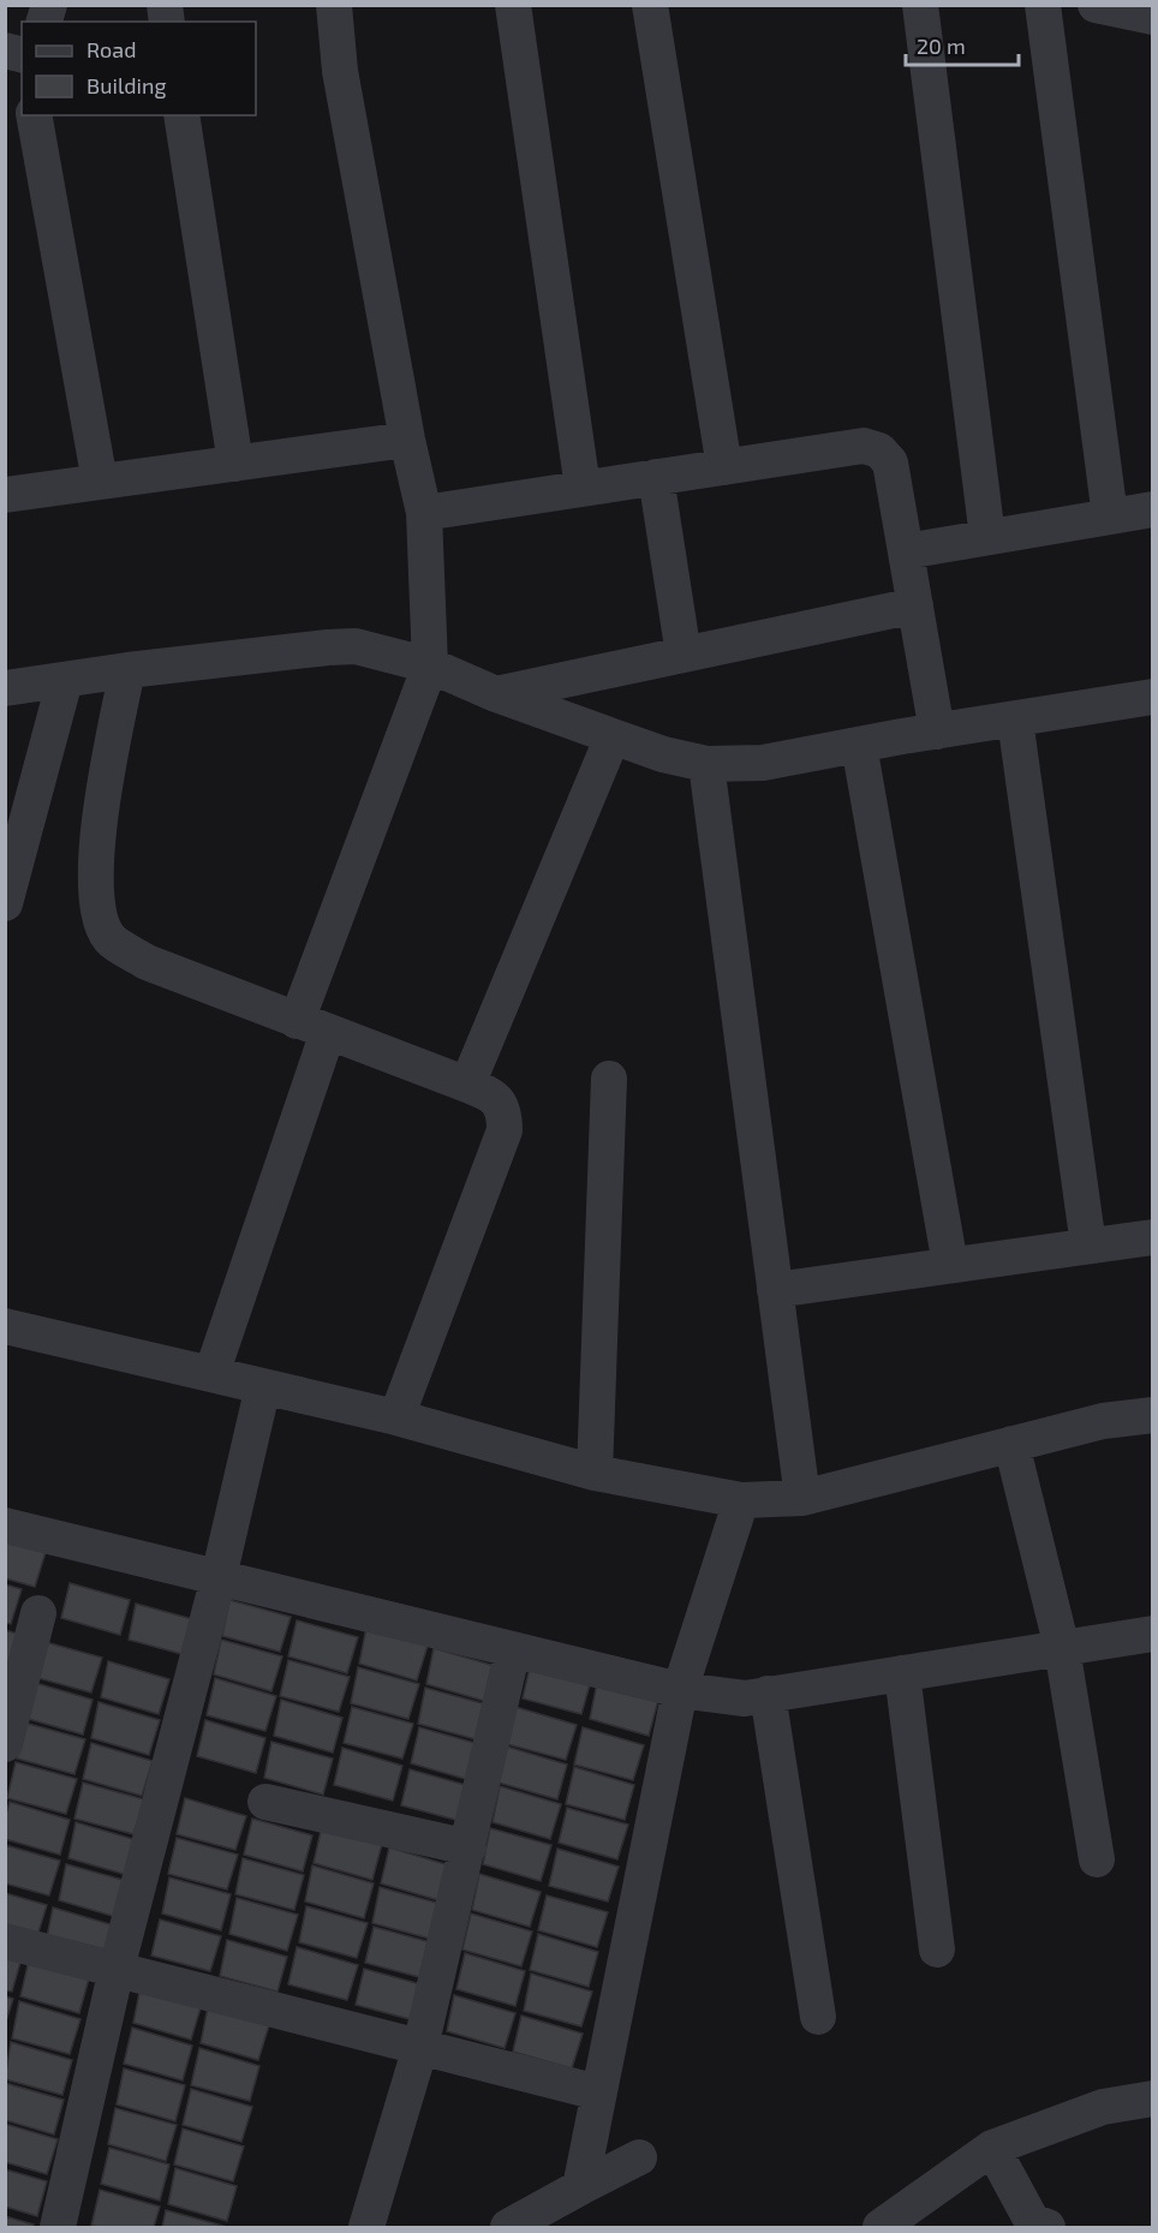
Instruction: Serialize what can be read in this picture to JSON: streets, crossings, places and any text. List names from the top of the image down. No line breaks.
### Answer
{"legend":["Road","Building"],"scale_bar":"20 m"}
